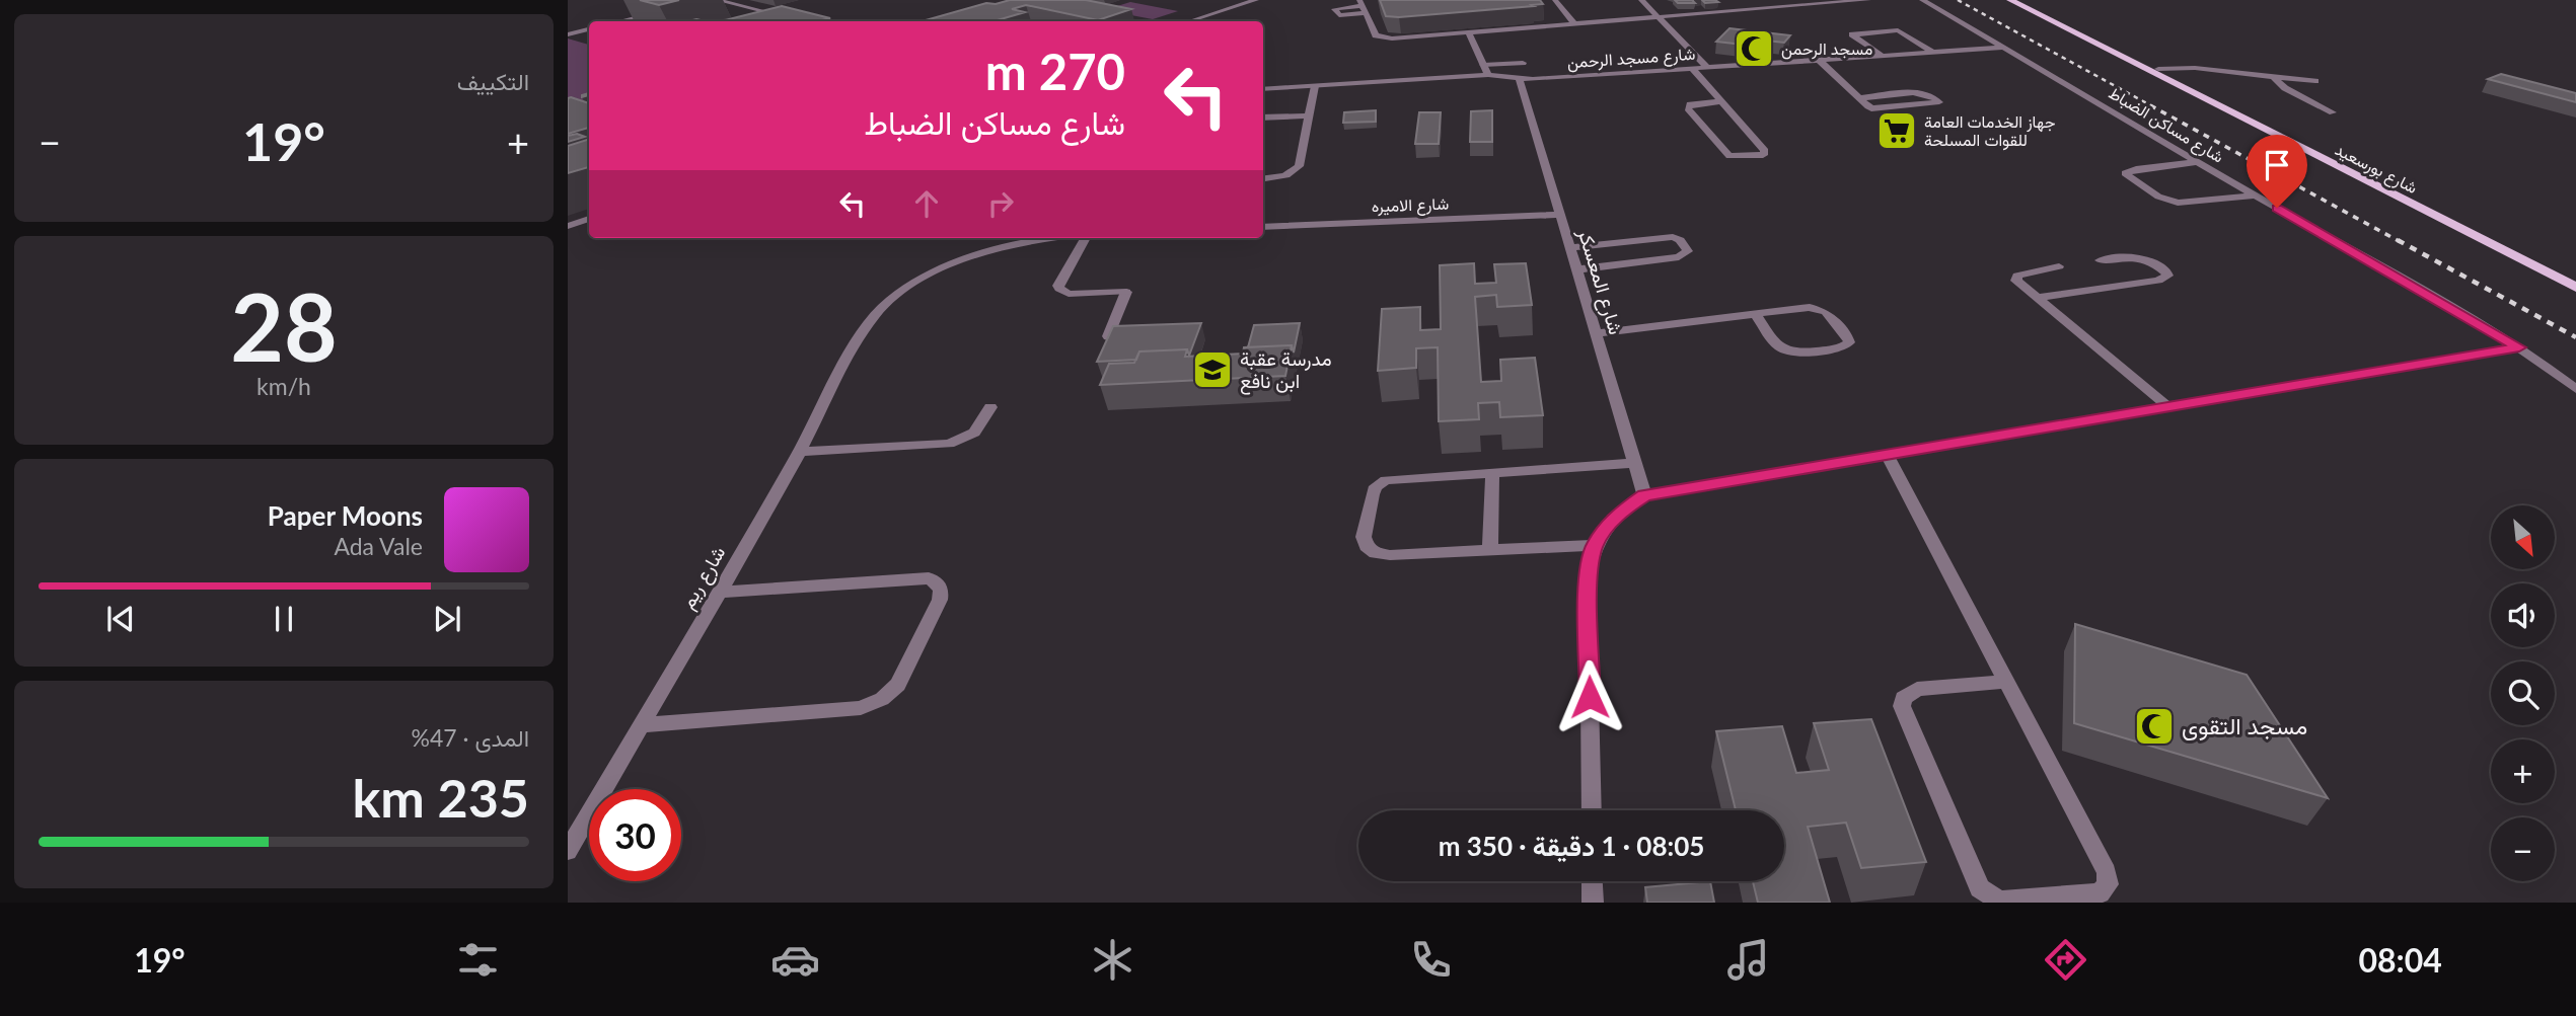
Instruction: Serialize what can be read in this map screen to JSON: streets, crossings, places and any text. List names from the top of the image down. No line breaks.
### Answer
{"streets":{"main road":["شارع بورسعيد"],"street":["شارع مسجد الرحمن","شارع مساكن الضباط","شارع الاميره","شارع المعسكر","شارع ريم"]},"crossings":[["شارع مسجد الرحمن","شارع مساكن الضباط"],["شارع مسجد الرحمن","شارع المعسكر"],["شارع الاميره","شارع المعسكر"]],"places":{"mosque":["مسجد الرحمن","مسجد التقوى"],"supermarket":["جهاز الخدمات العامة للقوات المسلحة"],"school or university":["مدرسة عقبة ابن نافع"]},"north":"bottom right","page":{"tile":["التكييف",["28","km/h"],["المدى · 47%","235 km"]],"turn":["270 m","شارع مساكن الضباط"],"heat":["−","19°","+"],"song":["Paper Moons","Ada Vale"],"map_buttons":["+","−"],"limit":"30","trip":"08:05 · 1 دقيقة · 350 m","tabs":["08:04","19°"]}}
